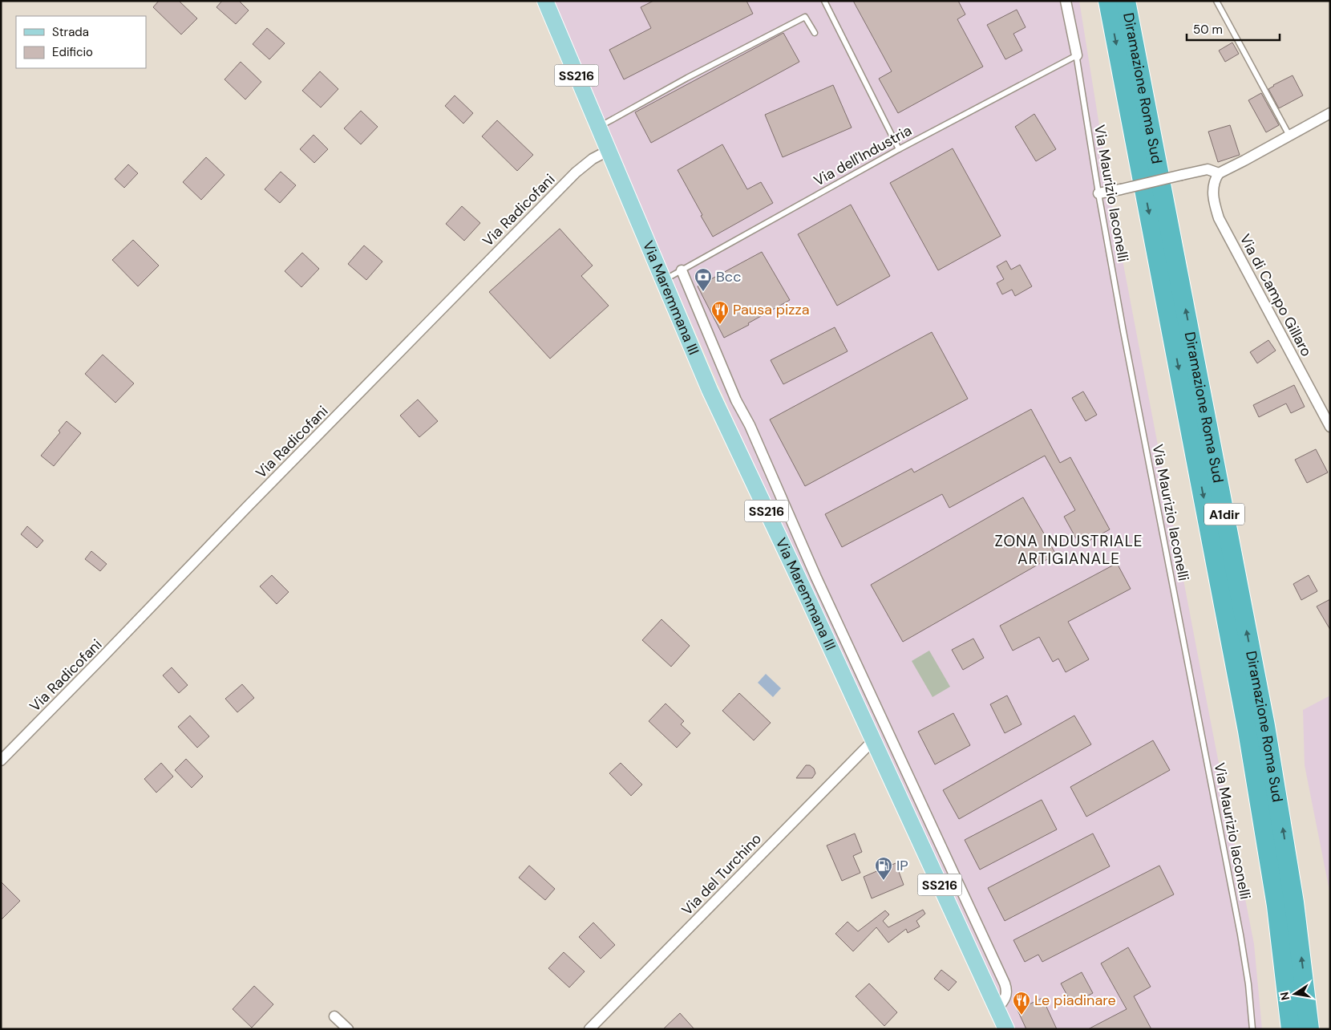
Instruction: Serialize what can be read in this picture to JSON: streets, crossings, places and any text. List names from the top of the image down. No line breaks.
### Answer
{"streets":{"highway":["Diramazione Roma Sud","A1dir"],"main road":["SS216","Via Maremmana III"],"street":["Via Radicofani","Via di Campo Gillaro","Via del Turchino"],"lane":["Via dell'Industria","Via Maurizio Iaconelli"]},"crossings":[["Via dell'Industria","Via Maurizio Iaconelli"],["Via dell'Industria","Via Maremmana III"],["Via Radicofani","Via Maremmana III"],["Via Maremmana III","Via del Turchino"]],"districts":["ZONA INDUSTRIALE ARTIGIANALE"],"places":{"bank":["Bcc"],"restaurant":["Pausa pizza","Le piadinare"],"fuel station":["IP"]},"legend":["Strada","Edificio"],"scale_bar":"50 m","north":"left"}
